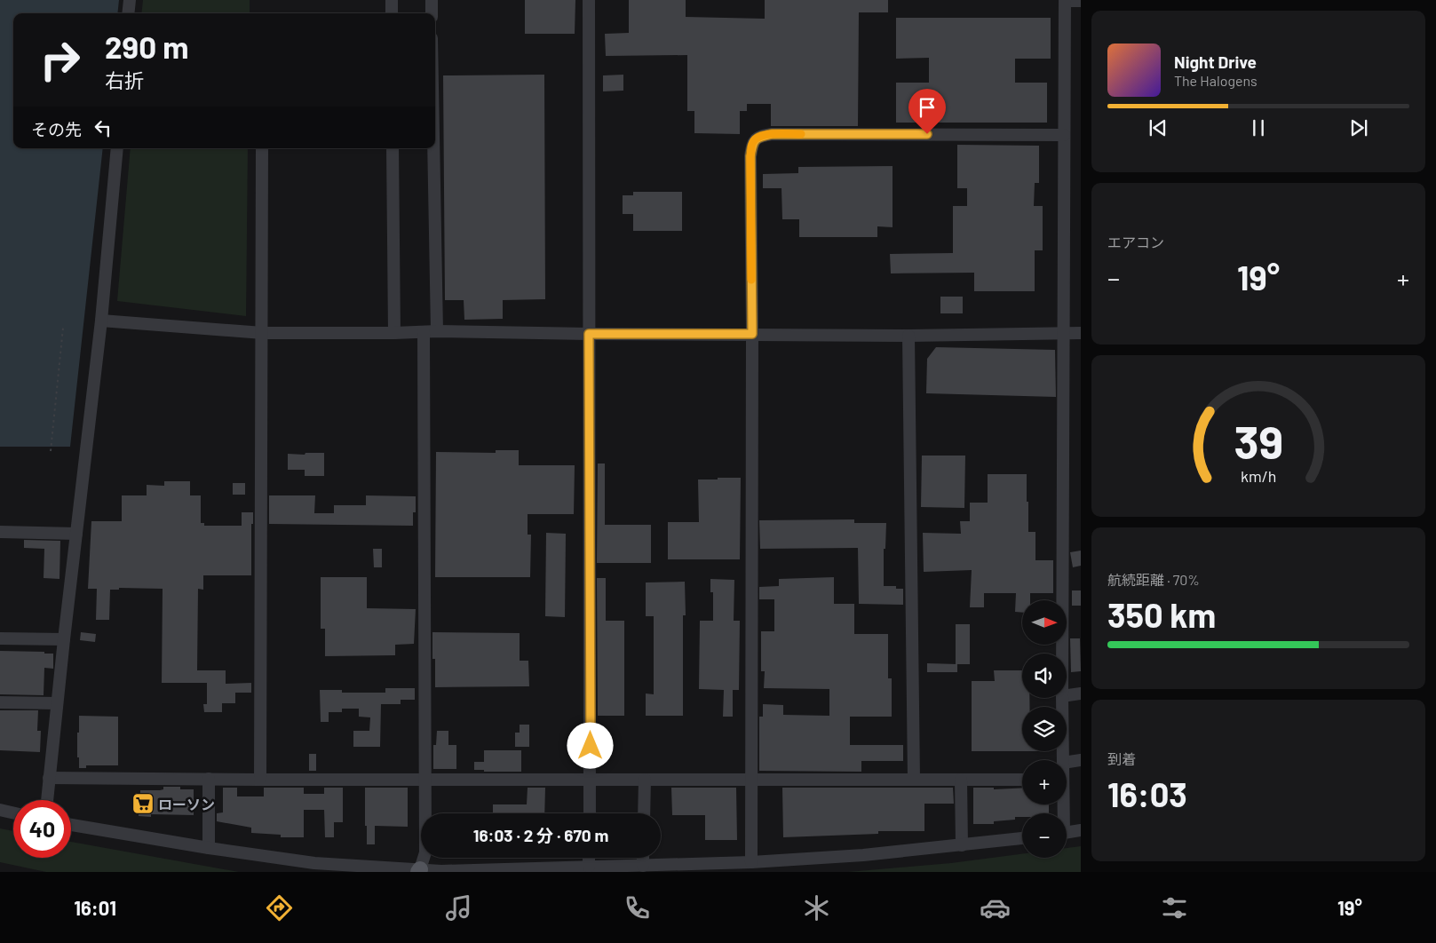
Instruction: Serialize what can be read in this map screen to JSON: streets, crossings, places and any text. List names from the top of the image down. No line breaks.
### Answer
{"places":{"supermarket":["ローソン"]},"north":"right","page":{"turn":["290 m","右折"],"song":["Night Drive","The Halogens"],"then":"その先","tile":["エアコン",["航続距離 · 70%","350 km"],["到着","16:03"]],"heat":["−","19°","+"],"map_buttons":["+","−"],"limit":"40","trip":"16:03 · 2 分 · 670 m","tabs":["16:01","19°"],"gauge":["39","km/h"]}}
